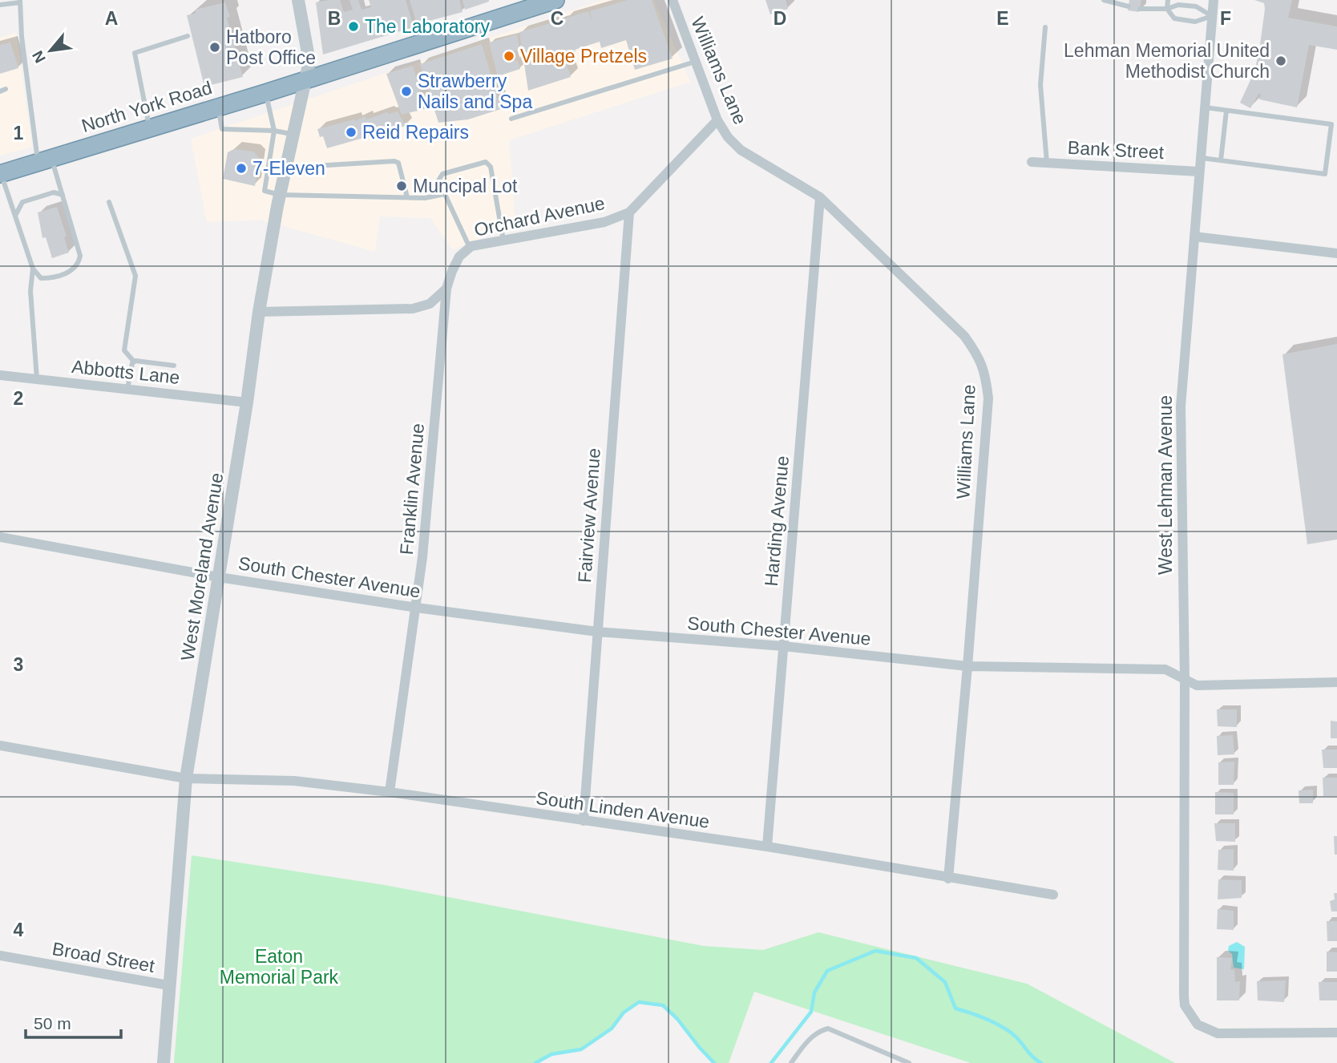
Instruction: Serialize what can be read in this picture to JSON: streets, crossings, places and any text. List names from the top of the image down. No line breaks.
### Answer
{"streets":{"highway":["North York Road"],"street":["Williams Lane","Bank Street","Orchard Avenue","Abbotts Lane","West Lehman Avenue","Franklin Avenue","Fairview Avenue","Harding Avenue","West Moreland Avenue","South Chester Avenue","South Linden Avenue","Broad Street"]},"crossings":[["Williams Lane","Orchard Avenue"],["Williams Lane","Harding Avenue"],["Williams Lane","South Chester Avenue"],["Williams Lane","South Linden Avenue"],["North York Road","West Moreland Avenue"],["Bank Street","West Lehman Avenue"],["Orchard Avenue","Franklin Avenue"],["Orchard Avenue","Fairview Avenue"],["Abbotts Lane","West Moreland Avenue"],["West Lehman Avenue","South Chester Avenue"],["Franklin Avenue","South Chester Avenue"],["Franklin Avenue","South Linden Avenue"],["Fairview Avenue","South Chester Avenue"],["Fairview Avenue","South Linden Avenue"],["Harding Avenue","South Chester Avenue"],["Harding Avenue","South Linden Avenue"],["West Moreland Avenue","South Chester Avenue"],["West Moreland Avenue","South Linden Avenue"],["West Moreland Avenue","Broad Street"]],"parks":["Eaton Memorial Park"],"places":["The Laboratory","Hatboro Post Office","Village Pretzels","Lehman Memorial United Methodist Church","Strawberry Nails and Spa","Reid Repairs","7-Eleven","Muncipal Lot"],"scale_bar":"50 m","north":"bottom left","grid":{"columns":["A","B","C","D","E","F"],"rows":["1","2","3","4"]}}
